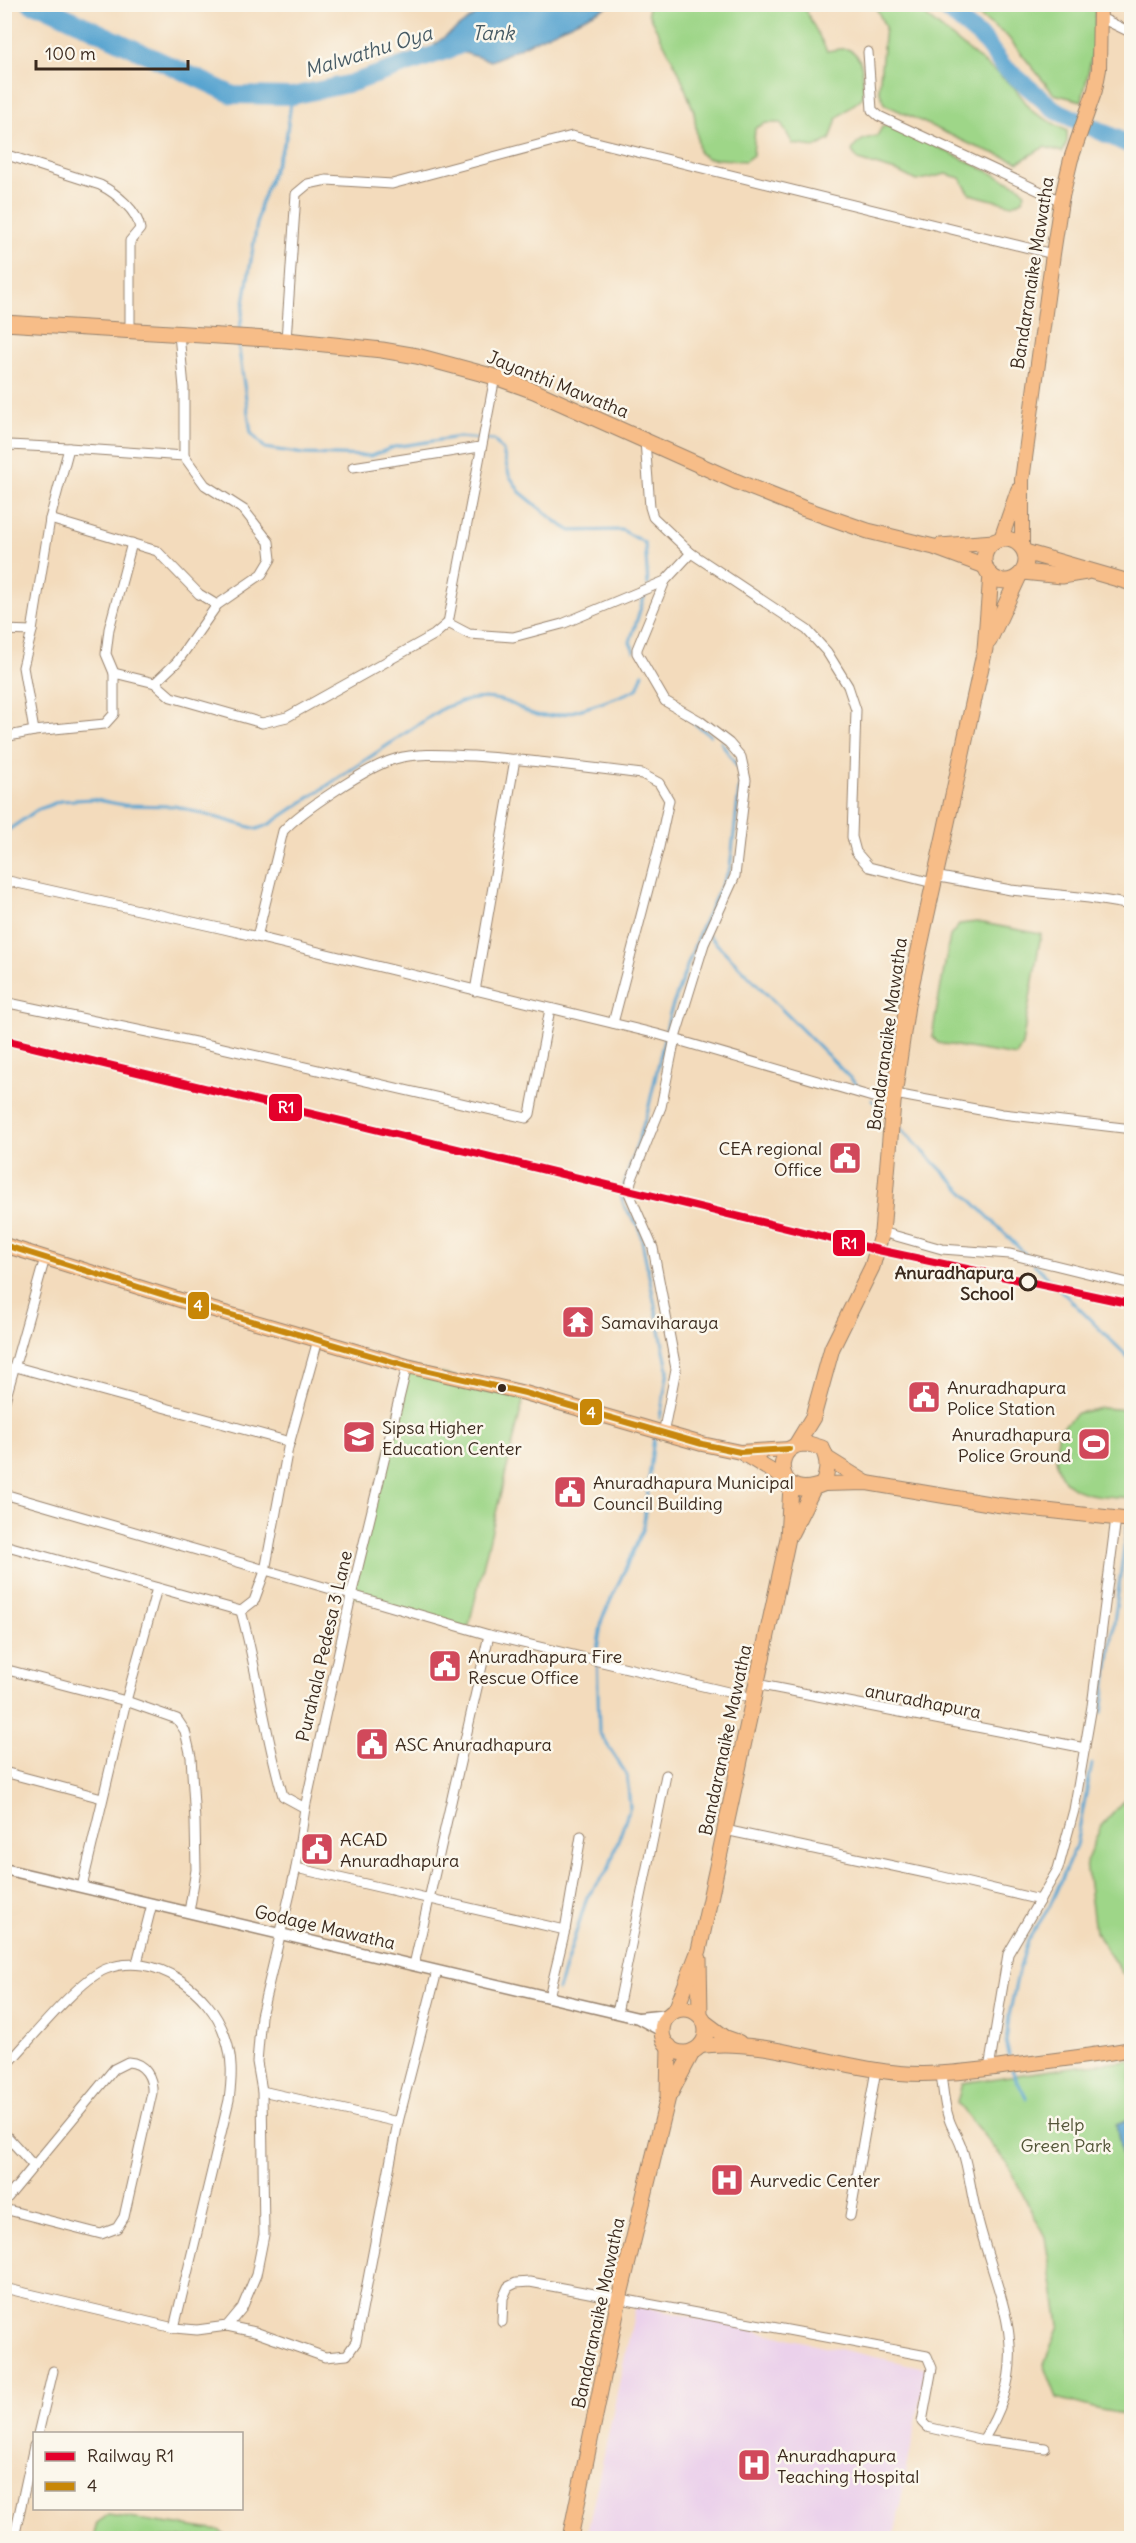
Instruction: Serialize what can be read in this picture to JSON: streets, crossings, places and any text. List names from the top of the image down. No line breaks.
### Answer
{"streets":{"highway":["Bandaranaike Mawatha","Jayanthi Mawatha"],"street":["Purahala Pedesa 3 Lane","anuradhapura","Godage Mawatha"]},"crossings":[["Bandaranaike Mawatha","Jayanthi Mawatha"],["Bandaranaike Mawatha","anuradhapura"],["Bandaranaike Mawatha","Godage Mawatha"],["Purahala Pedesa 3 Lane","anuradhapura"],["Purahala Pedesa 3 Lane","Godage Mawatha"]],"water":["Tank","Malwathu Oya"],"parks":["Help Green Park"],"places":{"public building":["CEA regional Office","Anuradhapura Police Station","Anuradhapura Municipal Council Building","Anuradhapura Fire Rescue Office","ASC Anuradhapura","ACAD Anuradhapura"],"other":["Anuradhapura School"],"temple":["Samaviharaya"],"school or university":["Sipsa Higher Education Center"],"sports":["Anuradhapura Police Ground"],"hospital":["Aurvedic Center","Anuradhapura Teaching Hospital"]},"lines":["rail line R1","transit line 4"],"legend":["Railway R1","4"],"scale_bar":"100 m"}
